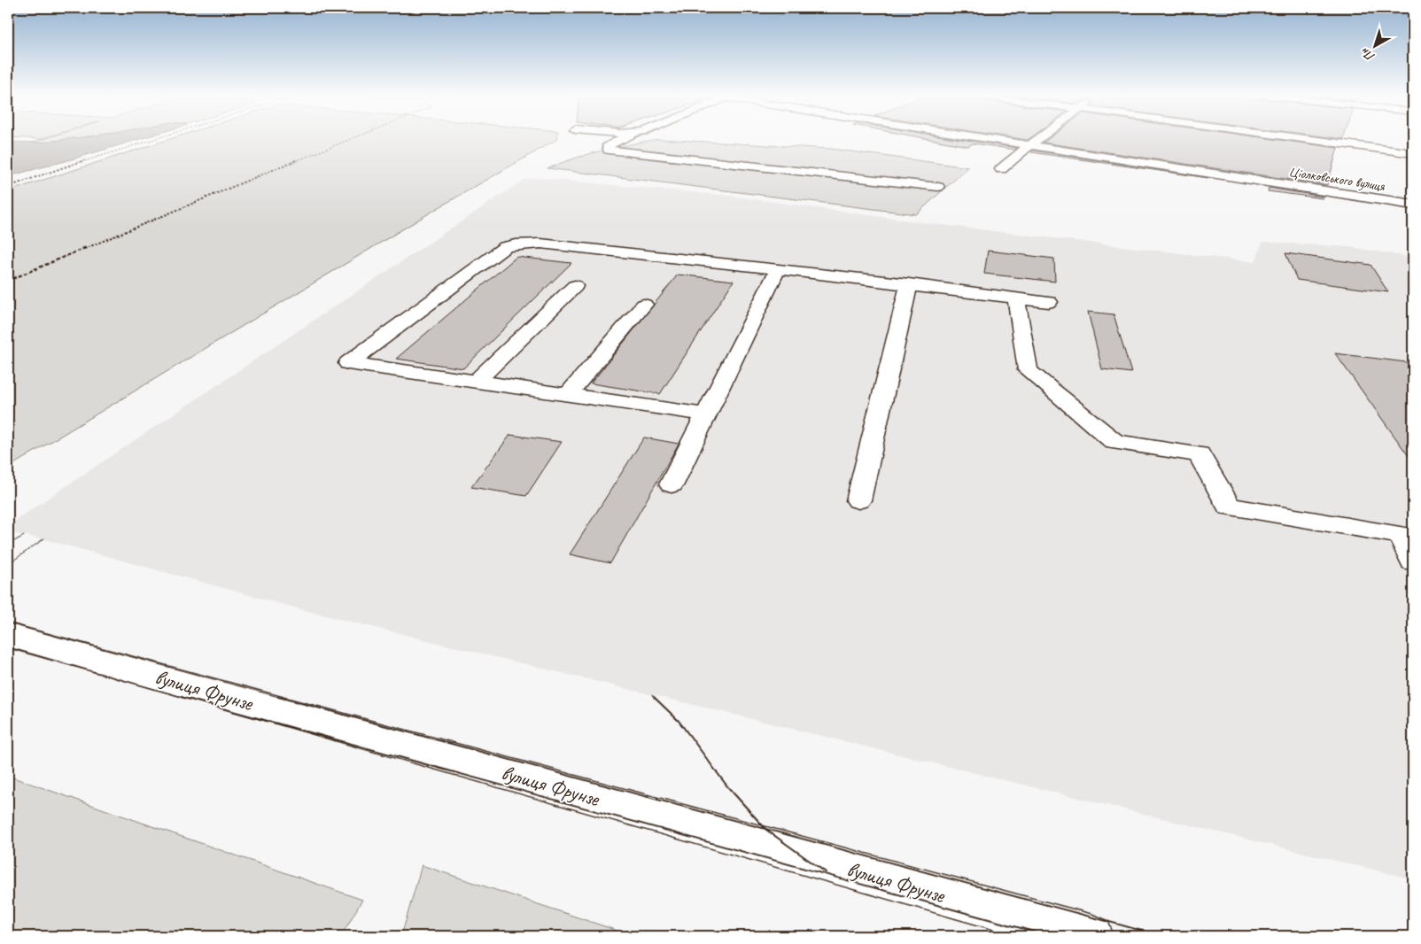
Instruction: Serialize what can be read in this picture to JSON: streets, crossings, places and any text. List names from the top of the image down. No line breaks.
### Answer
{"streets":{"street":["Ціолковського вулиця","вулиця Фрунзе"]},"north":"bottom left"}
